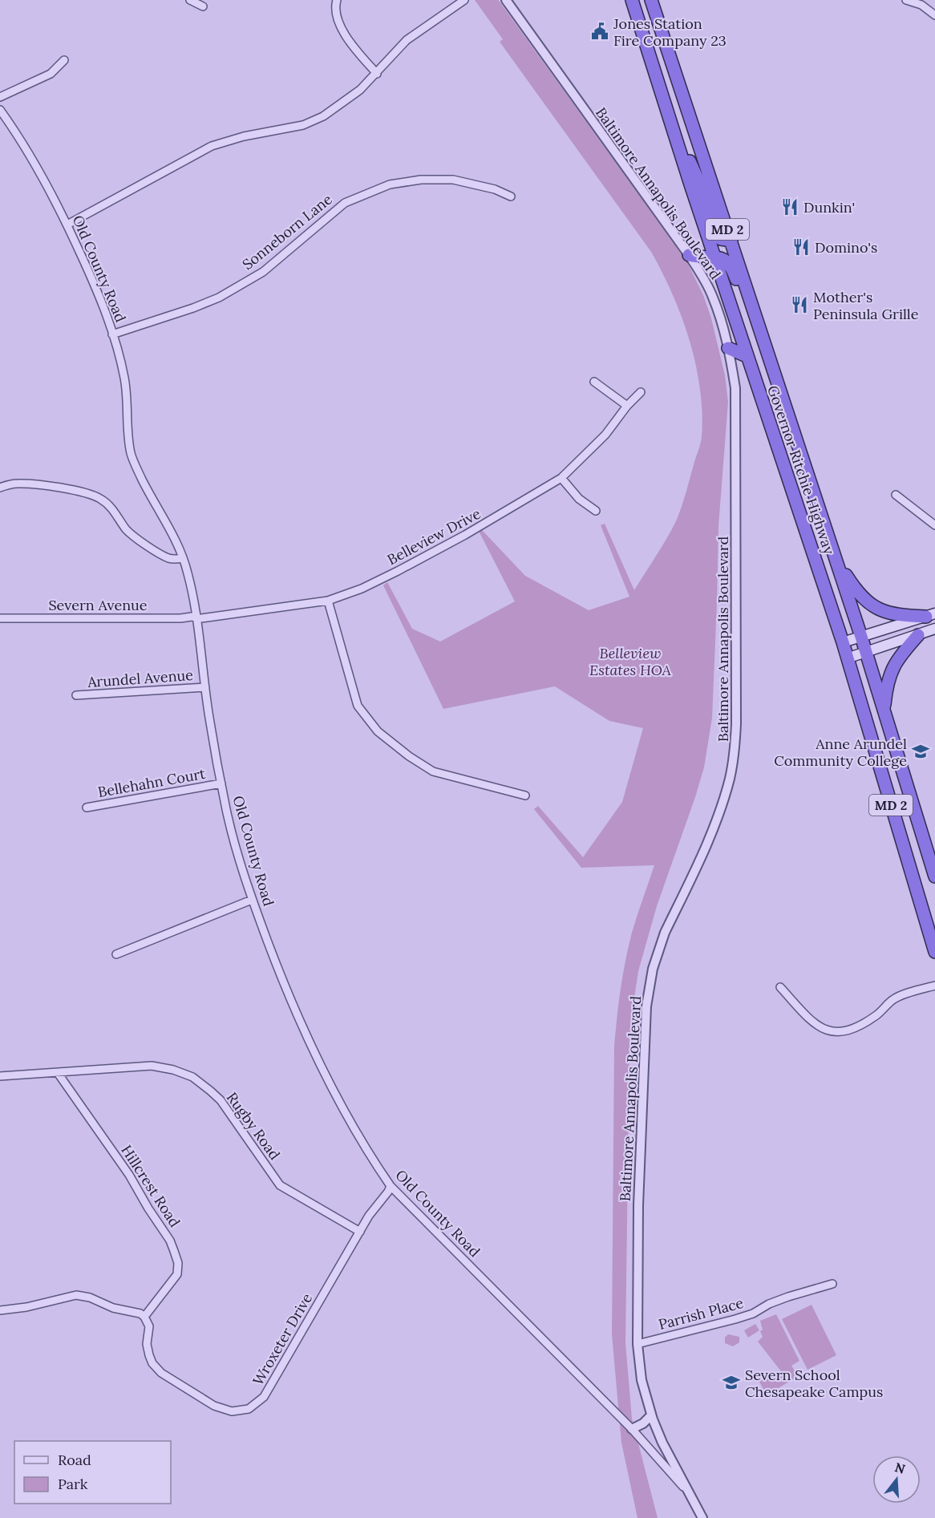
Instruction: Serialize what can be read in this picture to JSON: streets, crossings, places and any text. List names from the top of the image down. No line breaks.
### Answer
{"streets":{"highway":["MD 2","Governor Ritchie Highway"],"street":["Baltimore Annapolis Boulevard","Sonneborn Lane","Old County Road","Belleview Drive","Severn Avenue","Arundel Avenue","Bellehahn Court","Rugby Road","Hillcrest Road","Parrish Place","Wroxeter Drive"]},"crossings":[["Baltimore Annapolis Boulevard","Old County Road"],["Baltimore Annapolis Boulevard","Parrish Place"],["Sonneborn Lane","Old County Road"],["Old County Road","Belleview Drive"],["Old County Road","Severn Avenue"],["Old County Road","Arundel Avenue"],["Old County Road","Bellehahn Court"],["Old County Road","Wroxeter Drive"],["Belleview Drive","Severn Avenue"],["Rugby Road","Hillcrest Road"],["Rugby Road","Wroxeter Drive"],["Hillcrest Road","Wroxeter Drive"]],"parks":["Belleview Estates HOA"],"places":{"public building":["Jones Station Fire Company 23"],"restaurant":["Dunkin'","Domino's","Mother's Peninsula Grille"],"school or university":["Anne Arundel Community College","Severn School Chesapeake Campus"]},"legend":["Road","Park"],"north":"top"}
